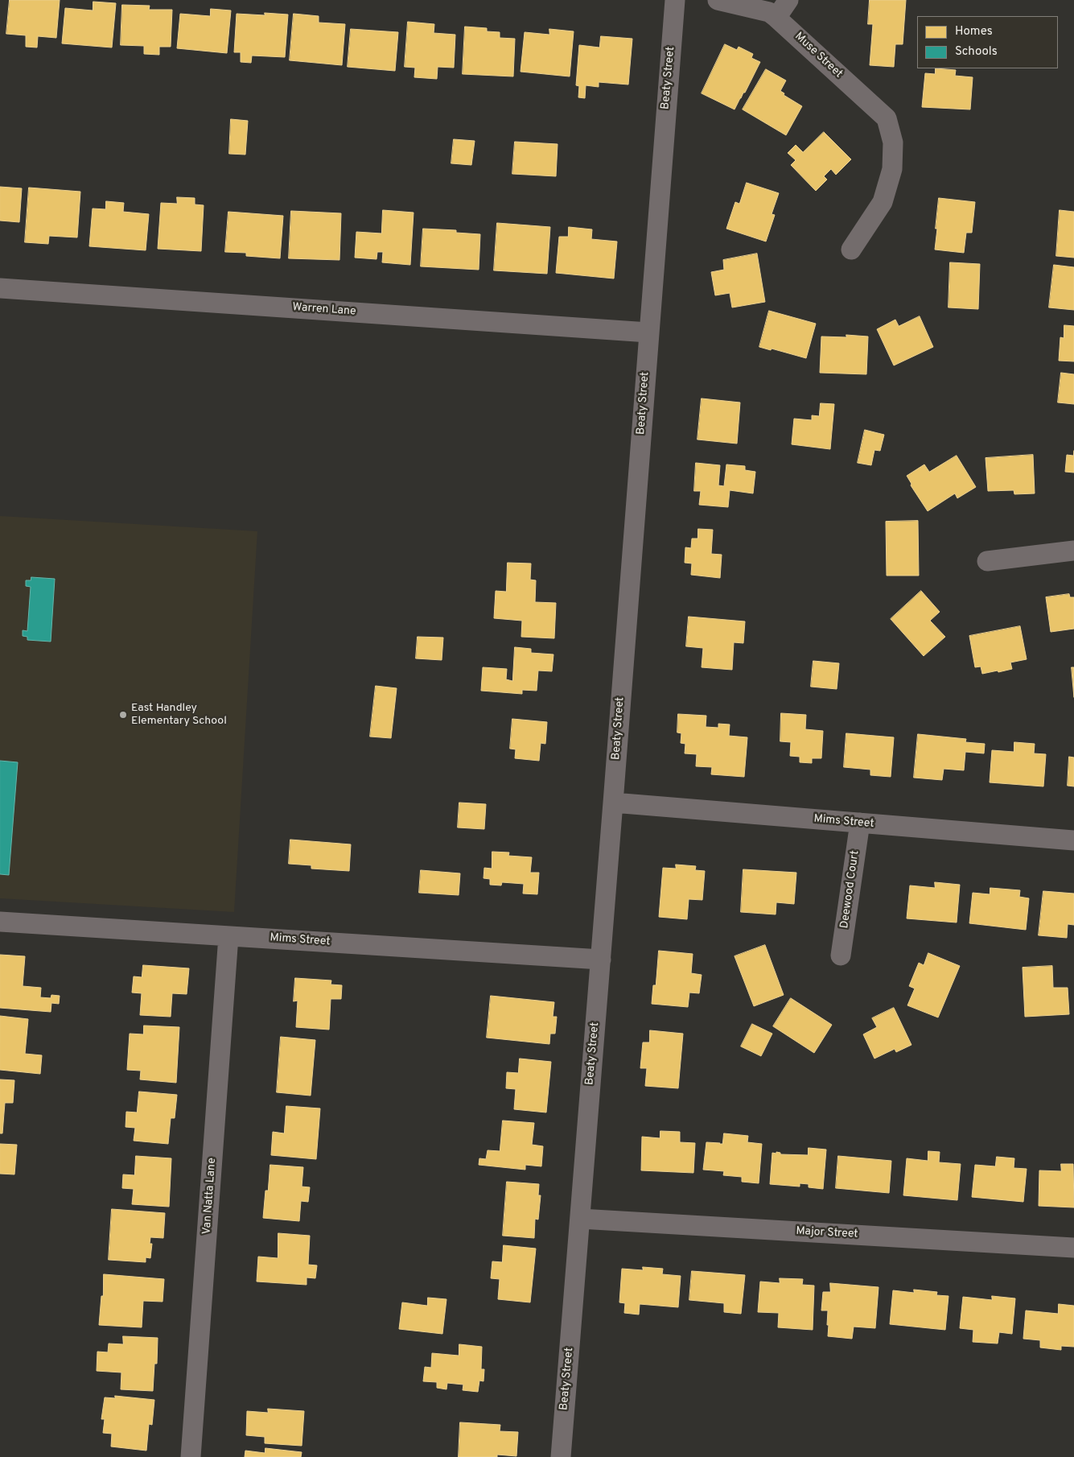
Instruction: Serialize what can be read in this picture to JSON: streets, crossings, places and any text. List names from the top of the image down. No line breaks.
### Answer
{"streets":{"street":["Muse Street","Beaty Street","Warren Lane","Mims Street","Deewood Court","Van Natta Lane","Major Street"]},"crossings":[["Beaty Street","Warren Lane"],["Beaty Street","Mims Street"],["Beaty Street","Major Street"],["Mims Street","Deewood Court"],["Mims Street","Van Natta Lane"]],"places":["East Handley Elementary School"],"legend":["Homes","Schools"]}
